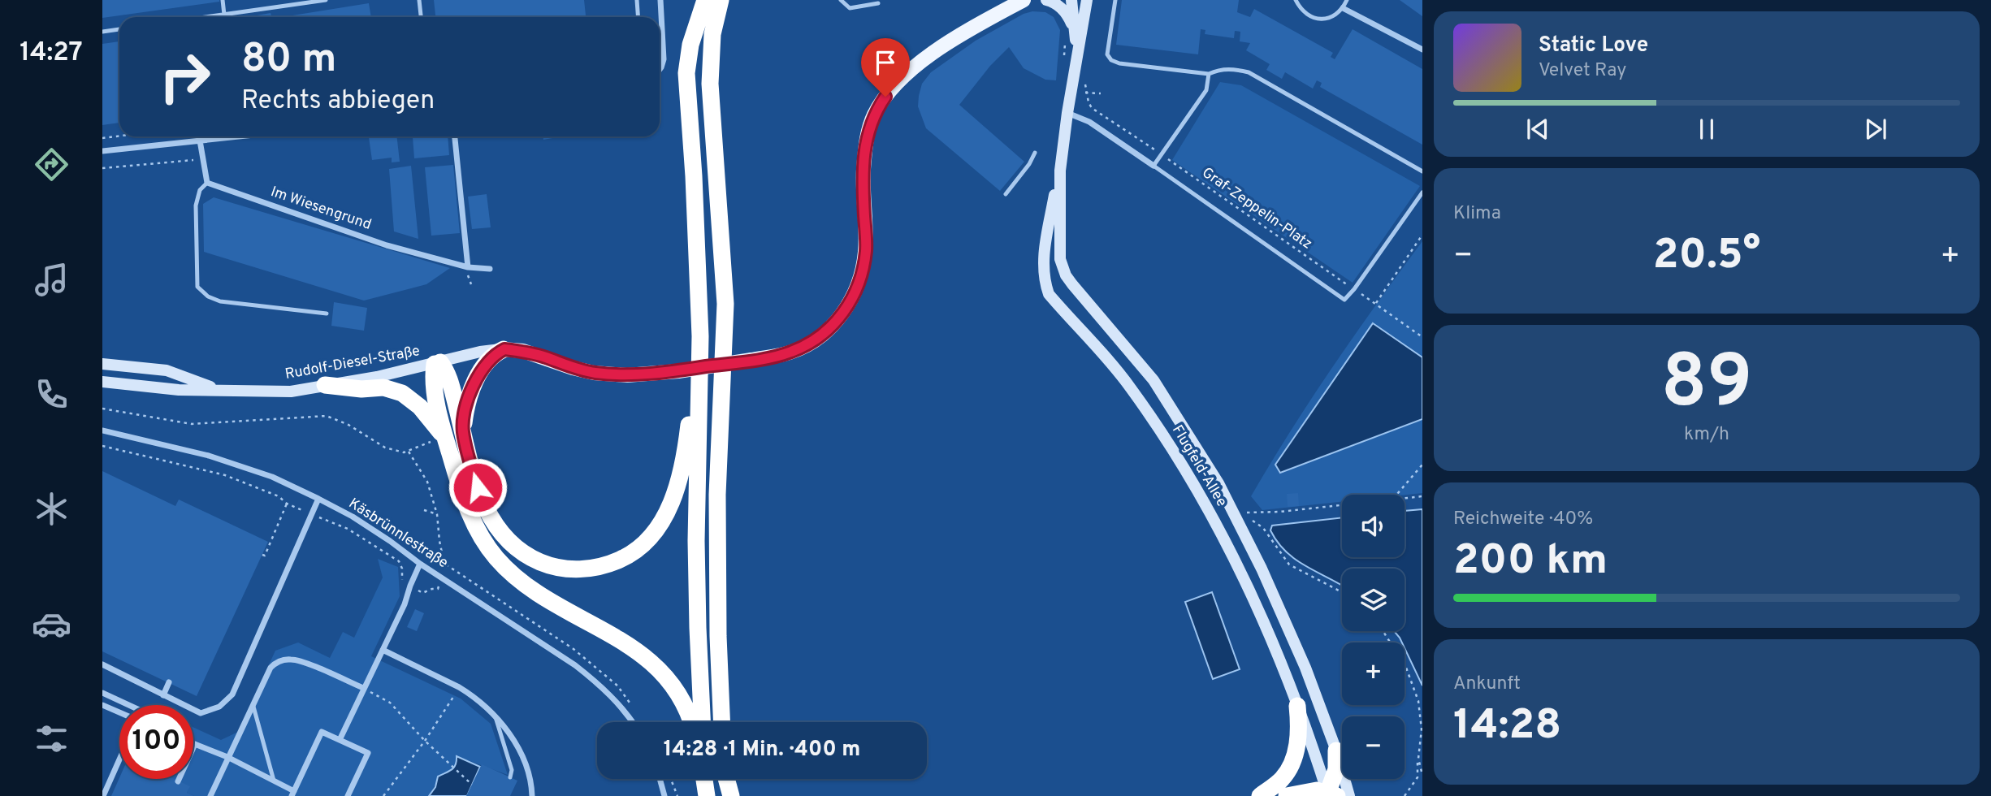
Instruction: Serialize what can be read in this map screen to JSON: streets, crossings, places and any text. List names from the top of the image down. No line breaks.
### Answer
{"streets":{"main road":["Rudolf-Diesel-Straße","Flugfeld-Allee"],"street":["Im Wiesengrund","Käsbrünnlestraße"],"path":["Graf-Zeppelin-Platz"]},"page":{"tabs":"14:27","turn":["80 m","Rechts abbiegen"],"song":["Static Love","Velvet Ray"],"tile":["Klima",["89","km/h"],["Reichweite · 40%","200 km"],["Ankunft","14:28"]],"heat":["−","20.5°","+"],"map_buttons":["+","−"],"limit":"100","trip":"14:28 · 1 Min. · 400 m"}}
